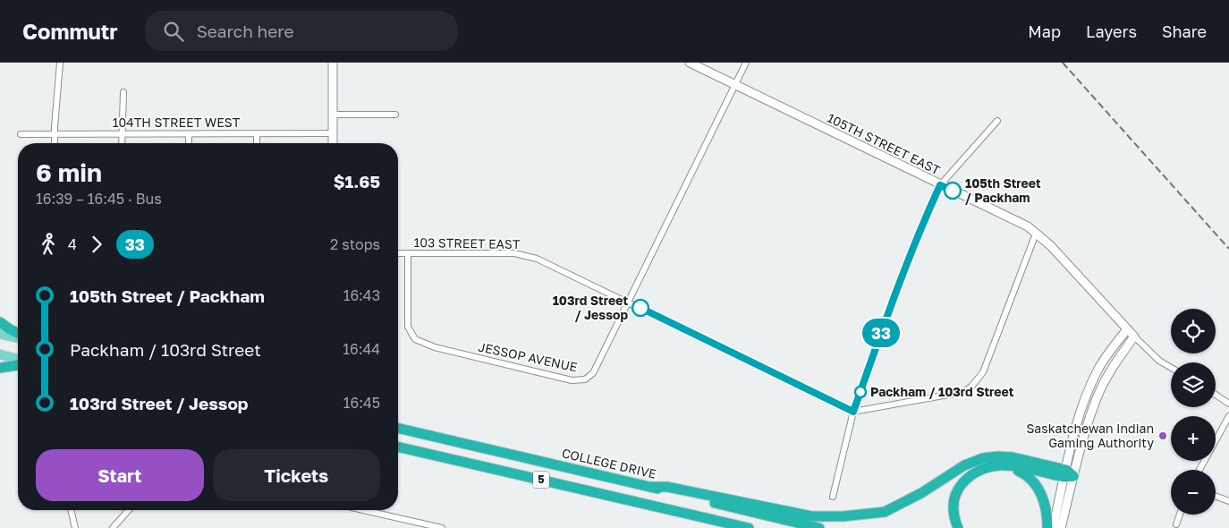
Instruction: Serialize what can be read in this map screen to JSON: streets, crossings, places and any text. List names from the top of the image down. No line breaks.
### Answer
{"streets":{"highway":["COLLEGE DRIVE","5"],"street":["104TH STREET WEST","105TH STREET EAST","103 STREET EAST","JESSOP AVENUE"]},"crossings":[["105TH STREET EAST","JESSOP AVENUE"],["103 STREET EAST","JESSOP AVENUE"]],"places":["105th Street / Packham","103rd Street / Jessop","Packham / 103rd Street","Saskatchewan Indian Gaming Authority"],"lines":["bus line 33"],"page":{"header":"Commutr","search":"Search here","nav":["Map","Layers","Share"],"on_map":"33","heading":["6 min","16:39 – 16:45 · Bus","$1.65"],"legs":["4","33","2 stops"],"list":[{"name":"105th Street / Packham","value":"16:43"},{"name":"Packham / 103rd Street","value":"16:44"},{"name":"103rd Street / Jessop","value":"16:45"}],"map_buttons":["+","−"],"buttons":["Start","Tickets"]}}
